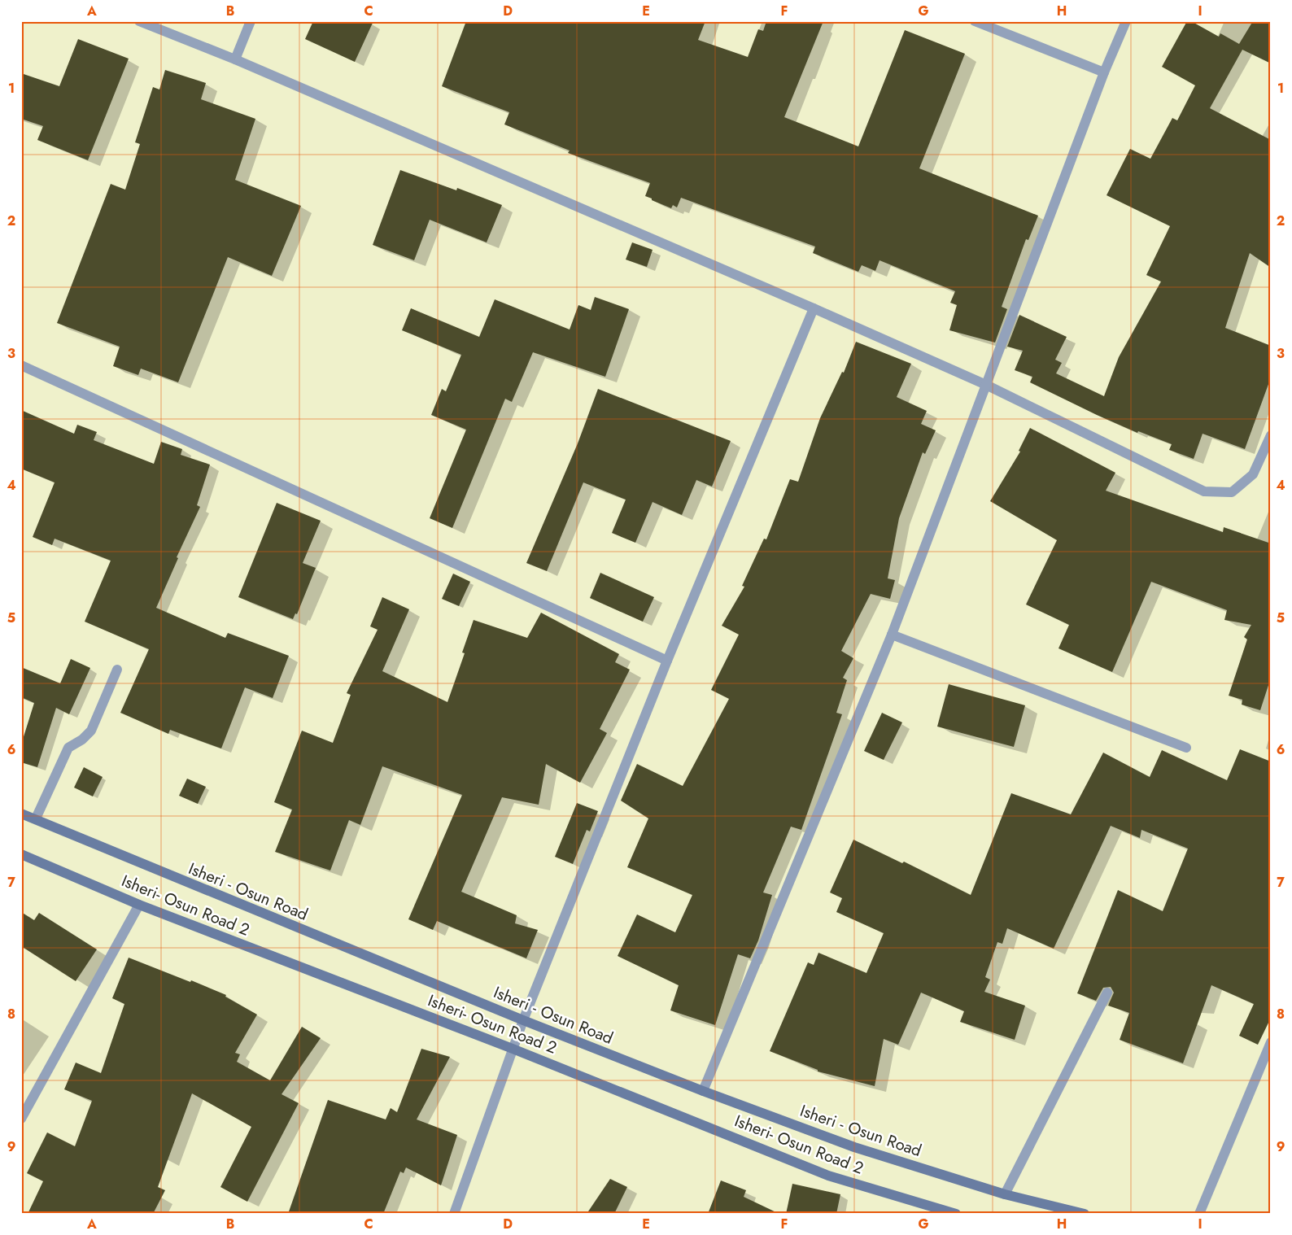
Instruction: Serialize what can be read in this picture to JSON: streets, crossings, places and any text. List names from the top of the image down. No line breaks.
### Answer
{"streets":{"main road":["Isheri - Osun Road","Isheri- Osun Road 2"]},"grid":{"columns":["A","B","C","D","E","F","G","H","I"],"rows":["1","2","3","4","5","6","7","8","9"]}}
